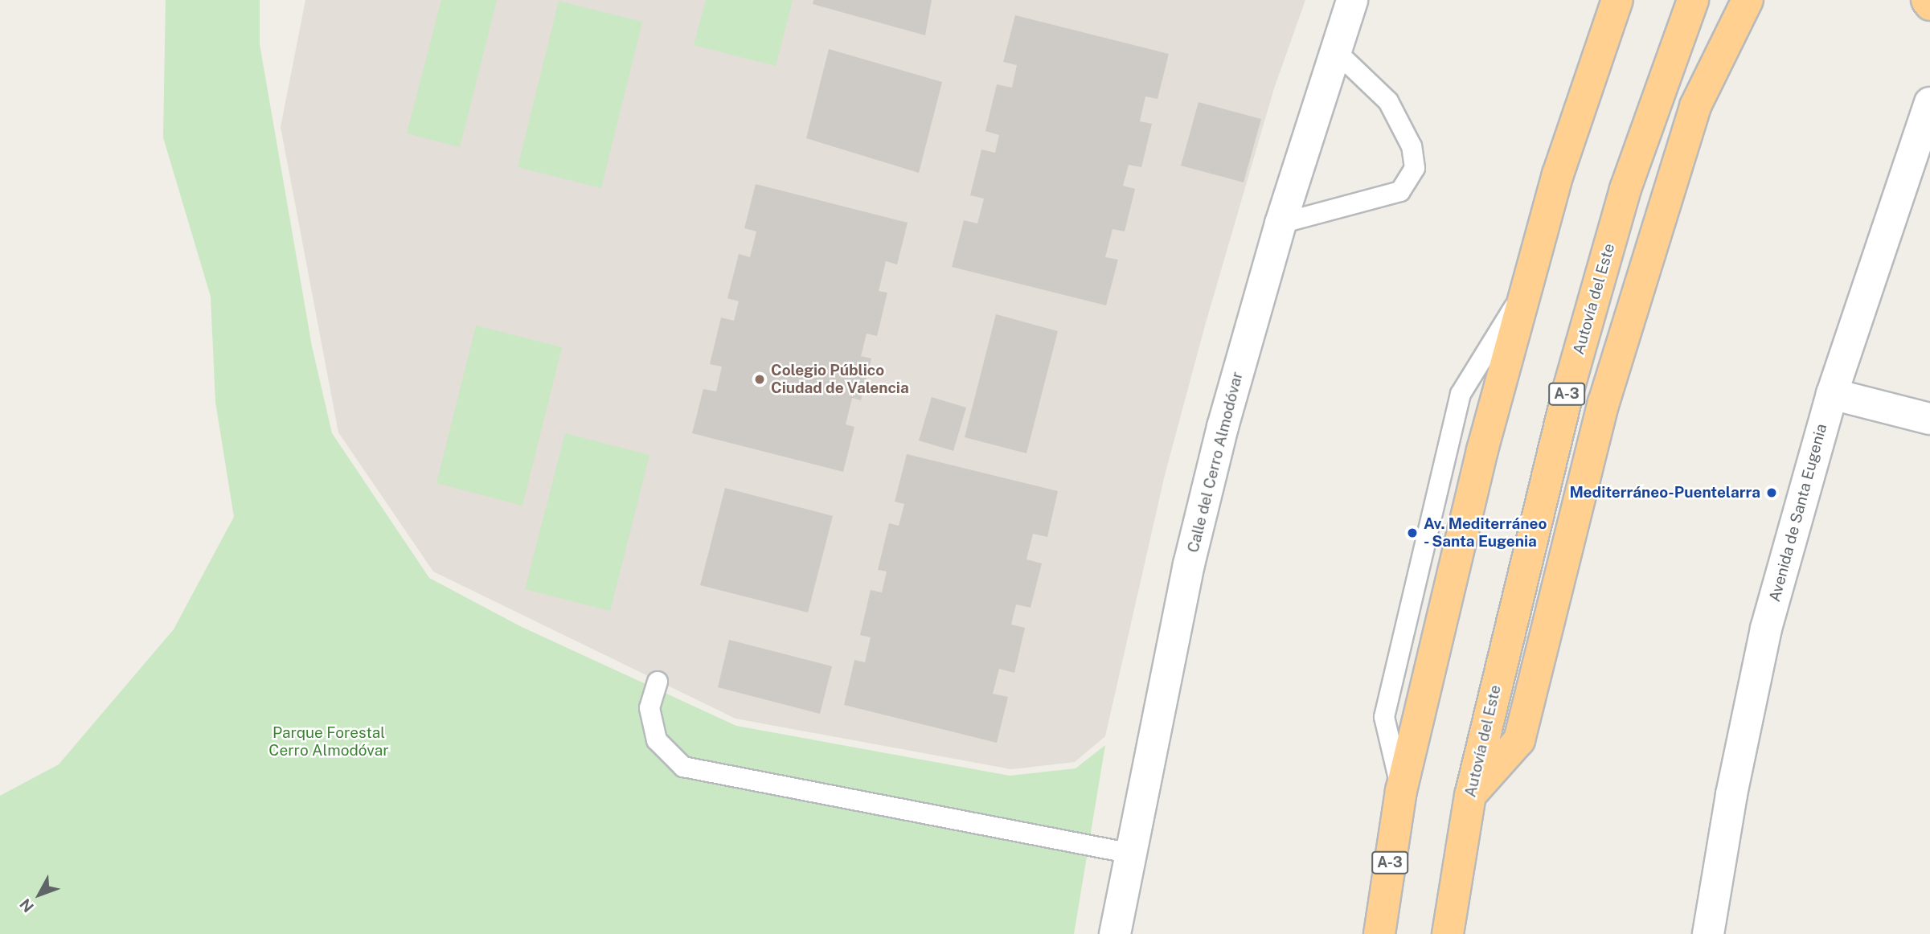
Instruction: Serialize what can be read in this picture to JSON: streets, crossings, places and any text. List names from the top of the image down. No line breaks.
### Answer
{"streets":{"highway":["Autovía del Este","A-3"],"street":["Calle del Cerro Almodóvar","Avenida de Santa Eugenia"]},"parks":["Parque Forestal Cerro Almodóvar"],"places":["Colegio Público Ciudad de Valencia","Mediterráneo-Puentelarra","Av. Mediterráneo - Santa Eugenia"],"north":"bottom left"}
